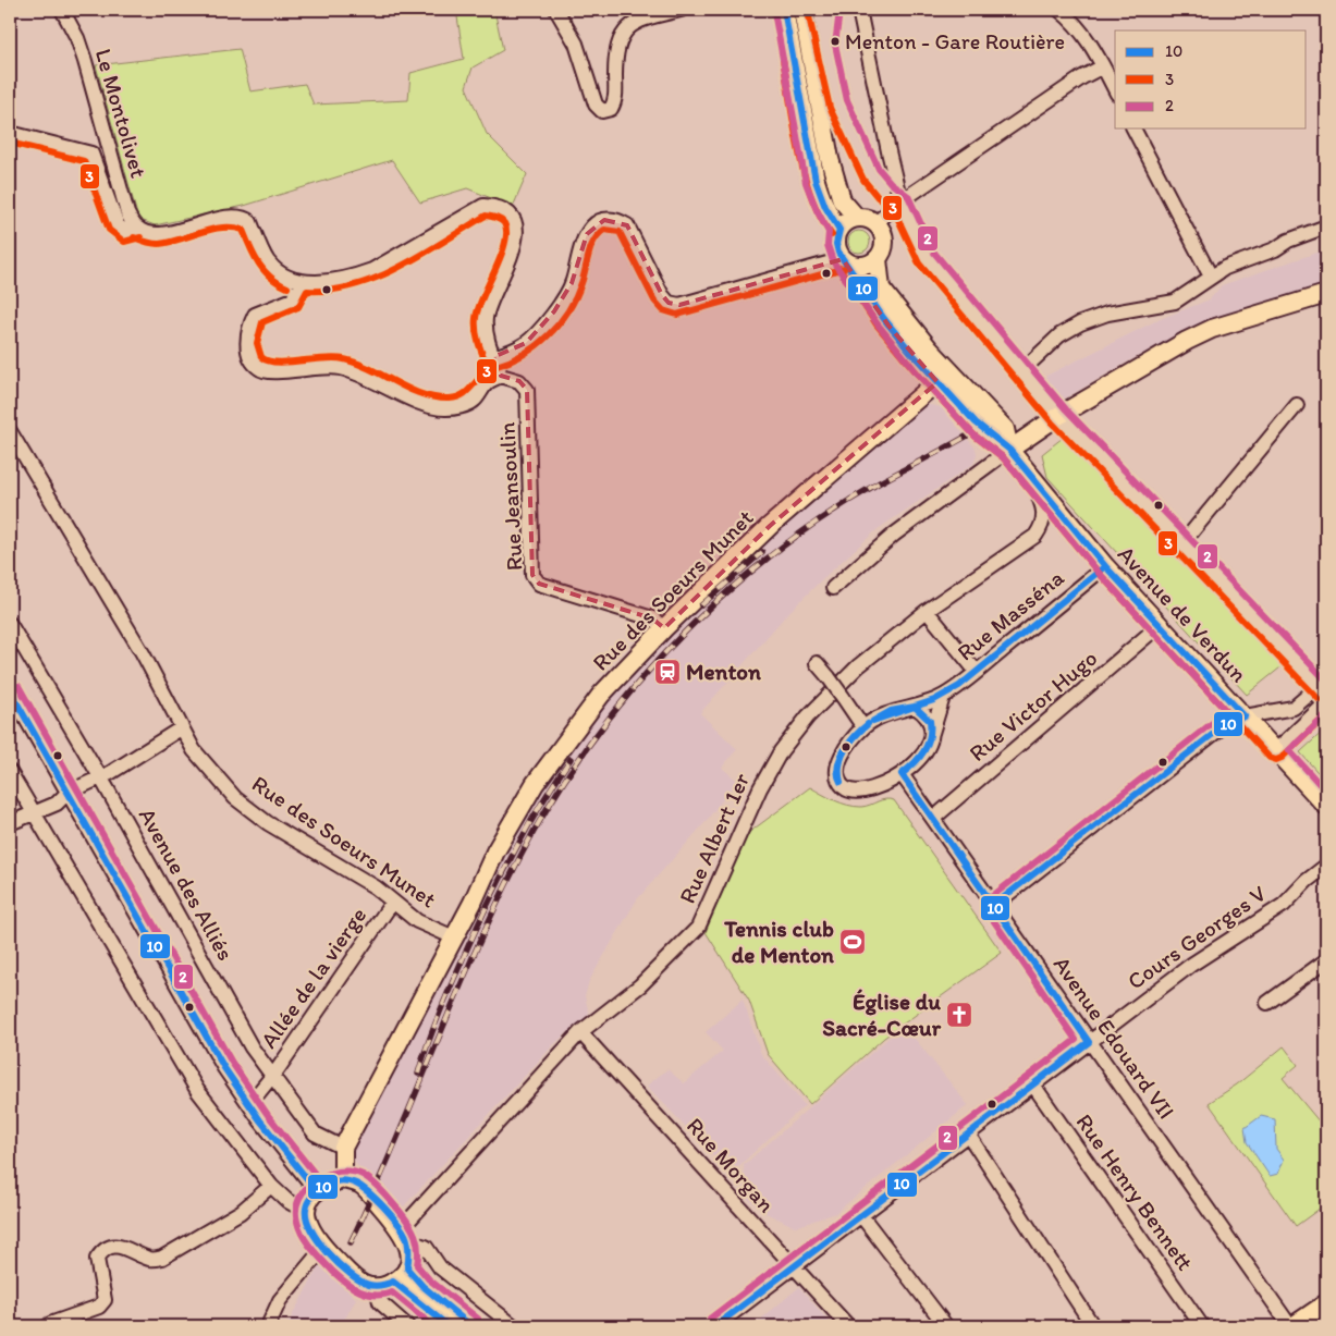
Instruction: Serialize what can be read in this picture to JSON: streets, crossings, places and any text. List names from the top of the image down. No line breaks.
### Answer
{"streets":{"main road":["Rue des Soeurs Munet","Avenue de Verdun"],"street":["Le Montolivet","Rue Jeansoulin","Rue Masséna","Rue Victor Hugo","Rue Albert 1er","Avenue des Alliés","Cours Georges V","Allée de la vierge","Avenue Edouard VII","Rue Morgan","Rue Henry Bennett"]},"crossings":[["Rue Jeansoulin","Rue des Soeurs Munet"],["Rue des Soeurs Munet","Avenue de Verdun"],["Rue des Soeurs Munet","Allée de la vierge"],["Avenue de Verdun","Rue Masséna"],["Avenue de Verdun","Rue Victor Hugo"],["Avenue de Verdun","Rue Albert 1er"],["Rue Victor Hugo","Avenue Edouard VII"],["Rue Albert 1er","Rue Morgan"],["Avenue des Alliés","Allée de la vierge"],["Cours Georges V","Avenue Edouard VII"],["Cours Georges V","Rue Morgan"],["Cours Georges V","Rue Henry Bennett"]],"places":{"other":["Menton - Gare Routière"],"station":["Menton"],"sports":["Tennis club de Menton"],"church":["Église du Sacré-Cœur"]},"lines":["transit line 10","transit line 2","transit line 3"],"legend":["10","3","2"]}
